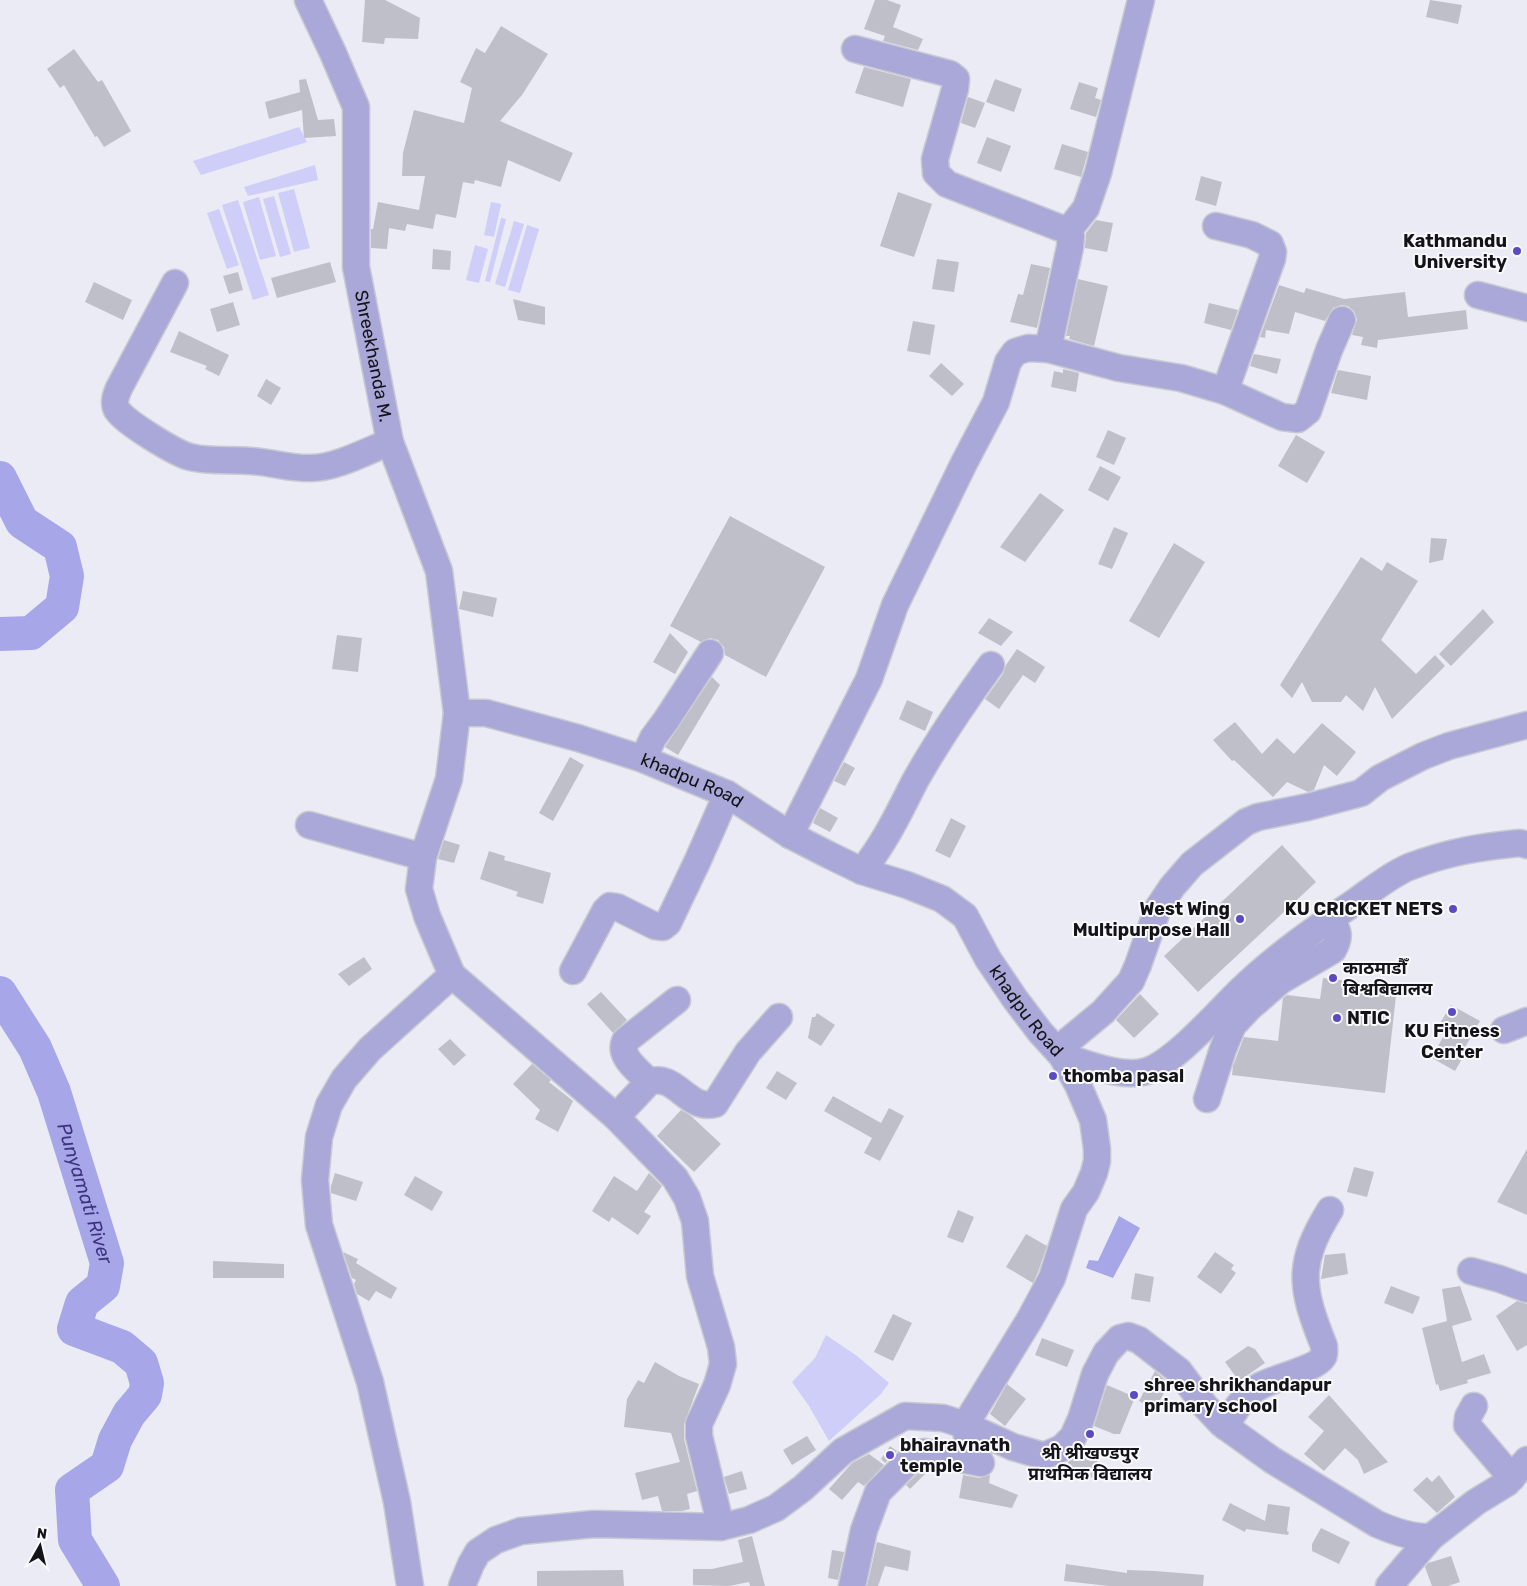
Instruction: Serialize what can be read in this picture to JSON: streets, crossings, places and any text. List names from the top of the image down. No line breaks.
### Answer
{"streets":{"street":["Shreekhanda M.","khadpu Road"]},"crossings":[["Shreekhanda M.","khadpu Road"]],"water":["Punyamati River"],"places":["Kathmandu University","KU CRICKET NETS","West Wing Multipurpose Hall","काठमाडौँ बिश्वबिद्यालय","KU Fitness Center","NTIC","thomba pasal","shree shrikhandapur primary school","श्री श्रीखण्डपुर प्राथमिक विद्यालय","bhairavnath temple"],"north":"top"}
